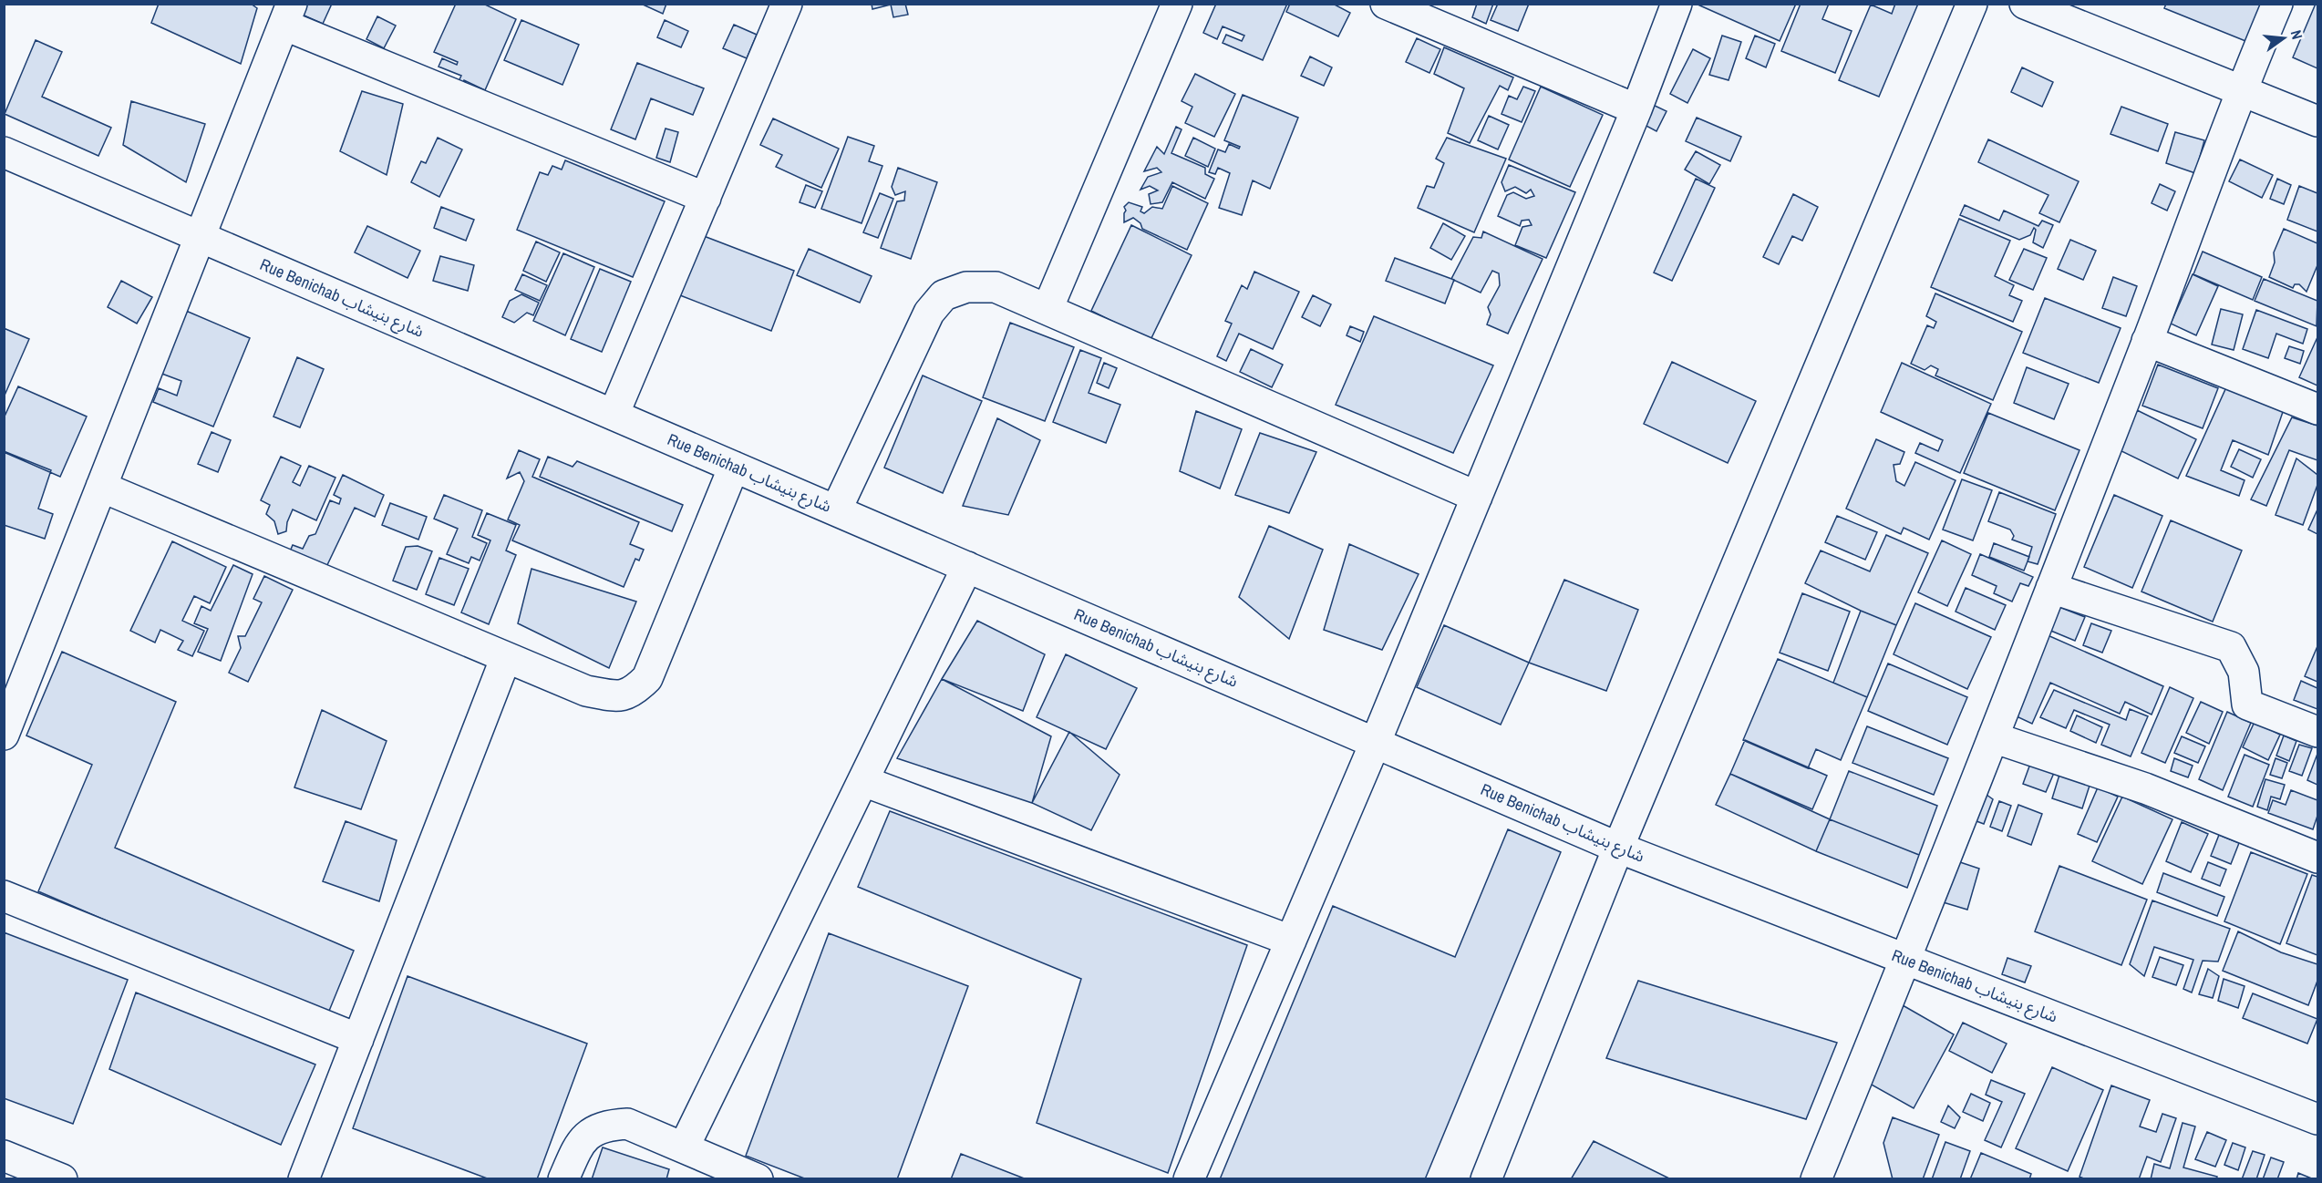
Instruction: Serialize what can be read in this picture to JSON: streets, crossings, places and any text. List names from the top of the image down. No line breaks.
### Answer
{"streets":{"street":["Rue Benichab شارع بنيشاب"]},"north":"right"}
